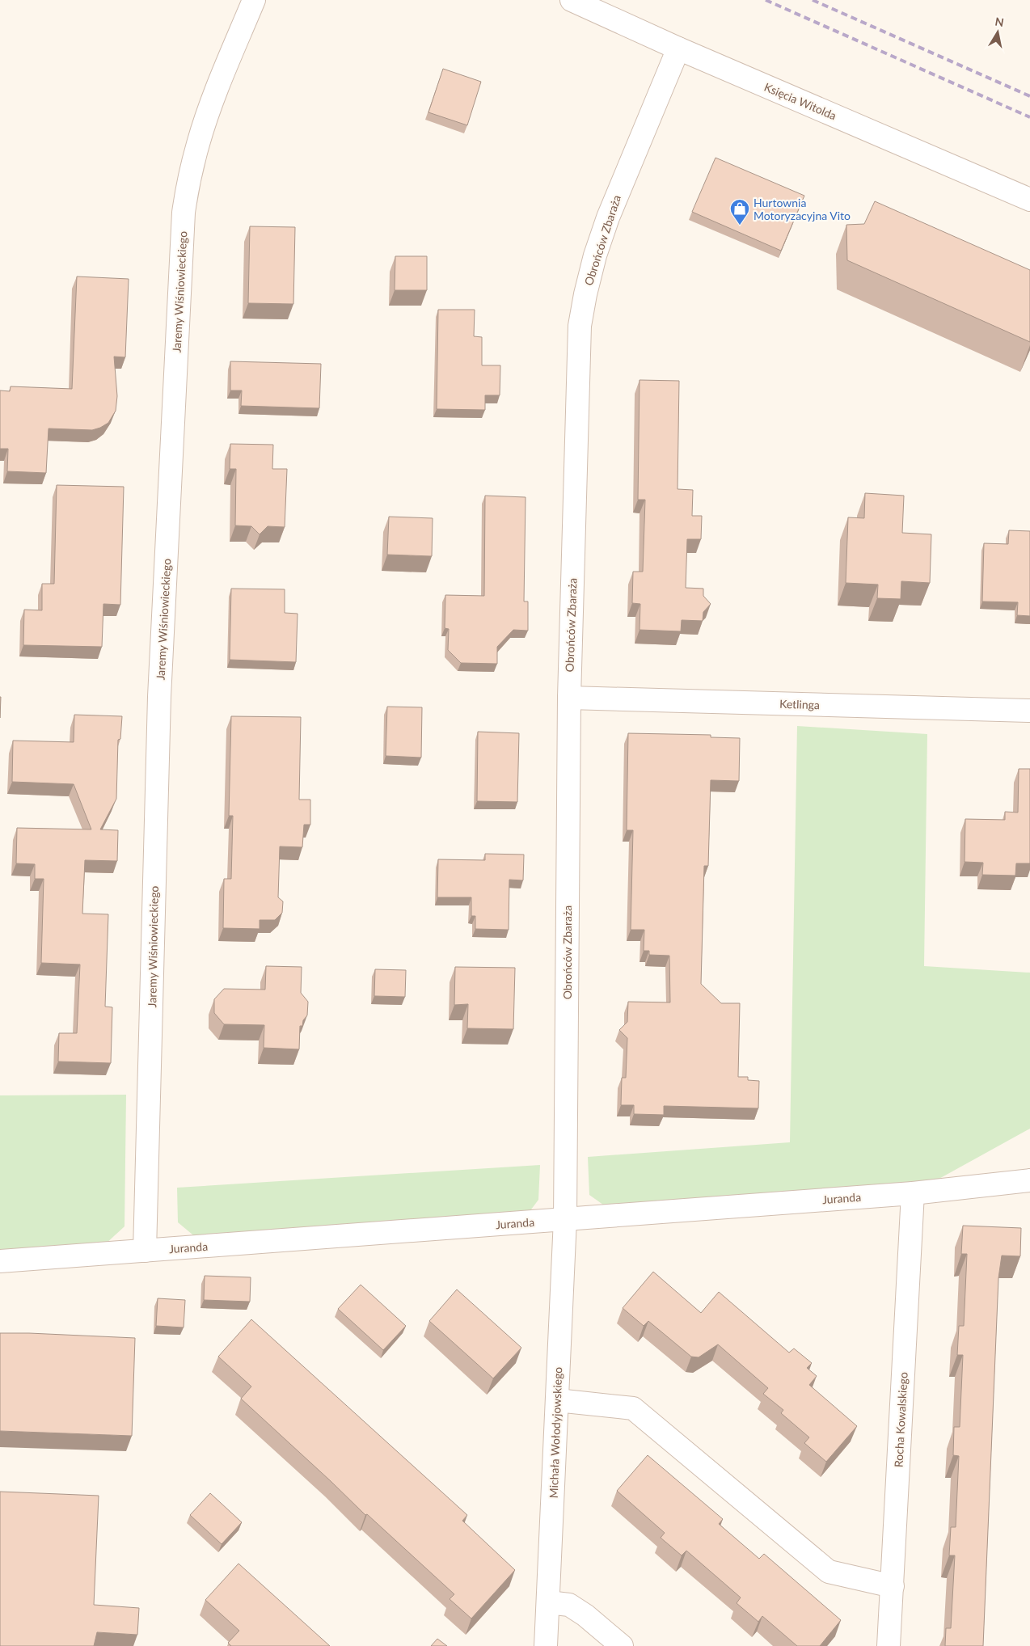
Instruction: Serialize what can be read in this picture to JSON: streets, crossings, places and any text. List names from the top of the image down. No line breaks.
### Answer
{"streets":{"street":["Księcia Witolda","Obrońców Zbaraża","Jaremy Wiśniowieckiego","Ketlinga","Juranda","Rocha Kowalskiego","Michała Wołodyjowskiego"]},"crossings":[["Księcia Witolda","Obrońców Zbaraża"],["Obrońców Zbaraża","Ketlinga"],["Obrońców Zbaraża","Juranda"],["Obrońców Zbaraża","Michała Wołodyjowskiego"],["Jaremy Wiśniowieckiego","Juranda"],["Juranda","Rocha Kowalskiego"],["Juranda","Michała Wołodyjowskiego"]],"places":{"shop":["Hurtownia Motoryzacyjna Vito"]},"north":"top"}
